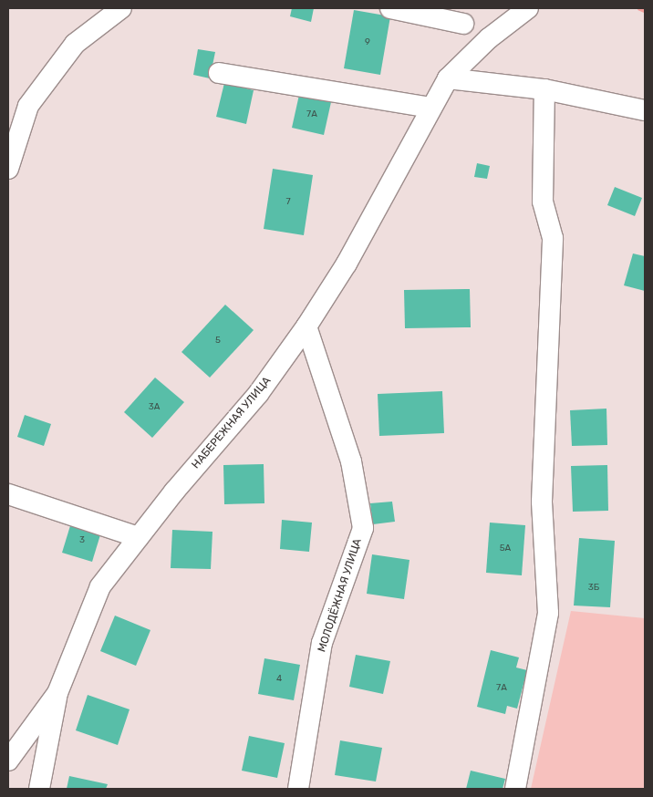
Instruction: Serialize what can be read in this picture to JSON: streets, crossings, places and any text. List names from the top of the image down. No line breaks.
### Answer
{"streets":{"street":["НАБЕРЕЖНАЯ УЛИЦА","МОЛОДЁЖНАЯ УЛИЦА"]},"crossings":[["НАБЕРЕЖНАЯ УЛИЦА","МОЛОДЁЖНАЯ УЛИЦА"]],"house_numbers":["9","7А","7","5","3А","3","5А","3Б","4","7А"]}
